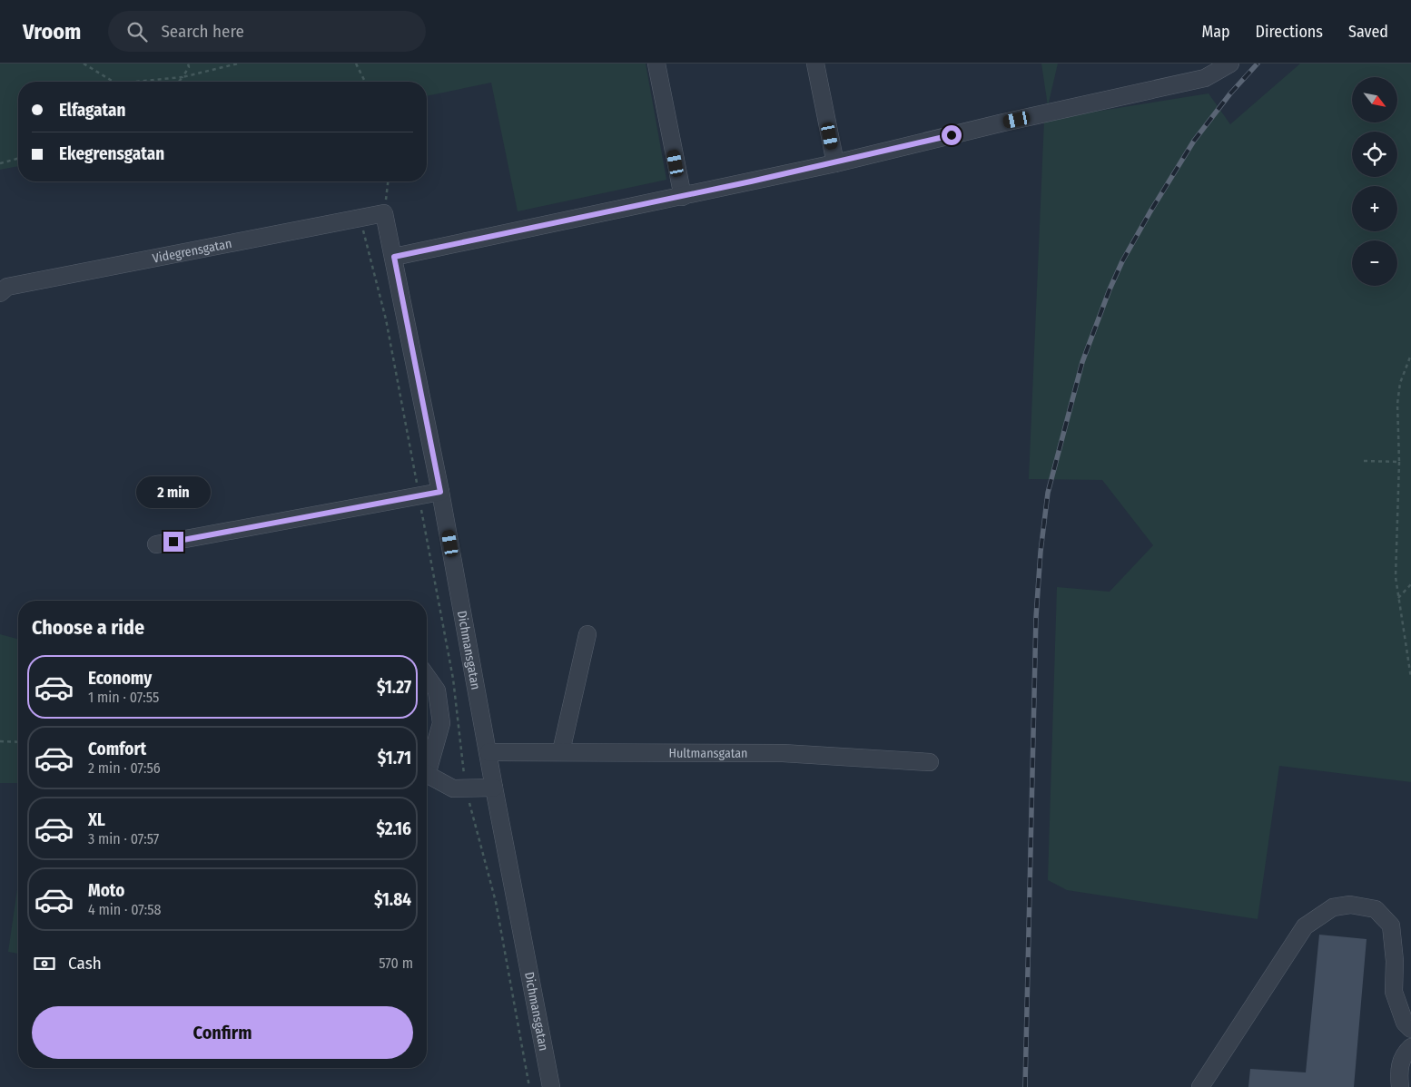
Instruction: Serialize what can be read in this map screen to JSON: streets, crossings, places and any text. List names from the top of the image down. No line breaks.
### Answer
{"streets":{"street":["Videgrensgatan","Dichmansgatan","Hultmansgatan"]},"crossings":[["Videgrensgatan","Dichmansgatan"],["Dichmansgatan","Hultmansgatan"]],"north":"bottom right","page":{"header":"Vroom","search":"Search here","nav":["Map","Directions","Saved"],"map_buttons":["+","−"],"banner":["Elfagatan","Ekegrensgatan"],"bubble":"2 min","heading":"Choose a ride","list":[{"name":"Economy","note":"1 min · 07:55","value":"$1.27"},{"name":"Comfort","note":"2 min · 07:56","value":"$1.71"},{"name":"XL","note":"3 min · 07:57","value":"$2.16"},{"name":"Moto","note":"4 min · 07:58","value":"$1.84"}],"pay":["Cash","570 m"],"buttons":"Confirm"}}
